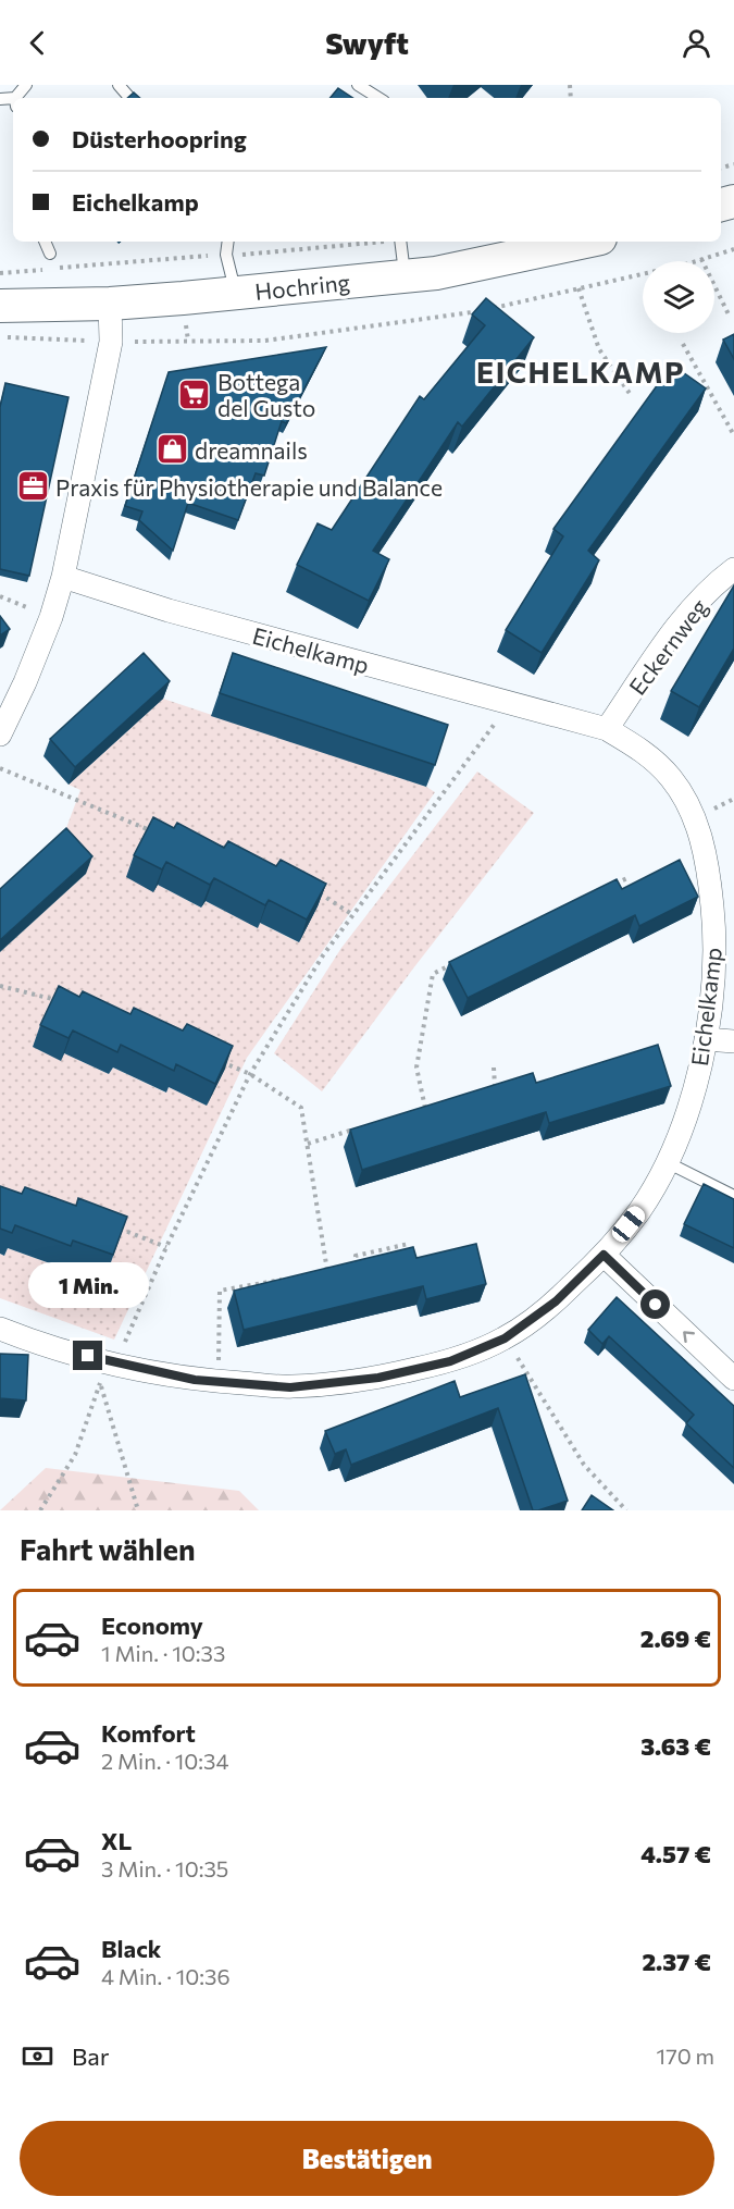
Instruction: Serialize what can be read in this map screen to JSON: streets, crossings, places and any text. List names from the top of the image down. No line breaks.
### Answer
{"streets":{"street":["Hochring","Eckernweg","Eichelkamp"]},"crossings":[["Eckernweg","Eichelkamp"]],"districts":["EICHELKAMP"],"places":{"supermarket":["Bottega del Gusto"],"shop":["dreamnails"],"office":["Praxis für Physiotherapie und Balance"]},"page":{"header":"Swyft","banner":["Düsterhoopring","Eichelkamp"],"bubble":"1 Min.","heading":"Fahrt wählen","list":[{"name":"Economy","note":"1 Min. · 10:33","value":"2.69 €"},{"name":"Komfort","note":"2 Min. · 10:34","value":"3.63 €"},{"name":"XL","note":"3 Min. · 10:35","value":"4.57 €"},{"name":"Black","note":"4 Min. · 10:36","value":"2.37 €"}],"pay":["Bar","170 m"],"buttons":"Bestätigen"}}
